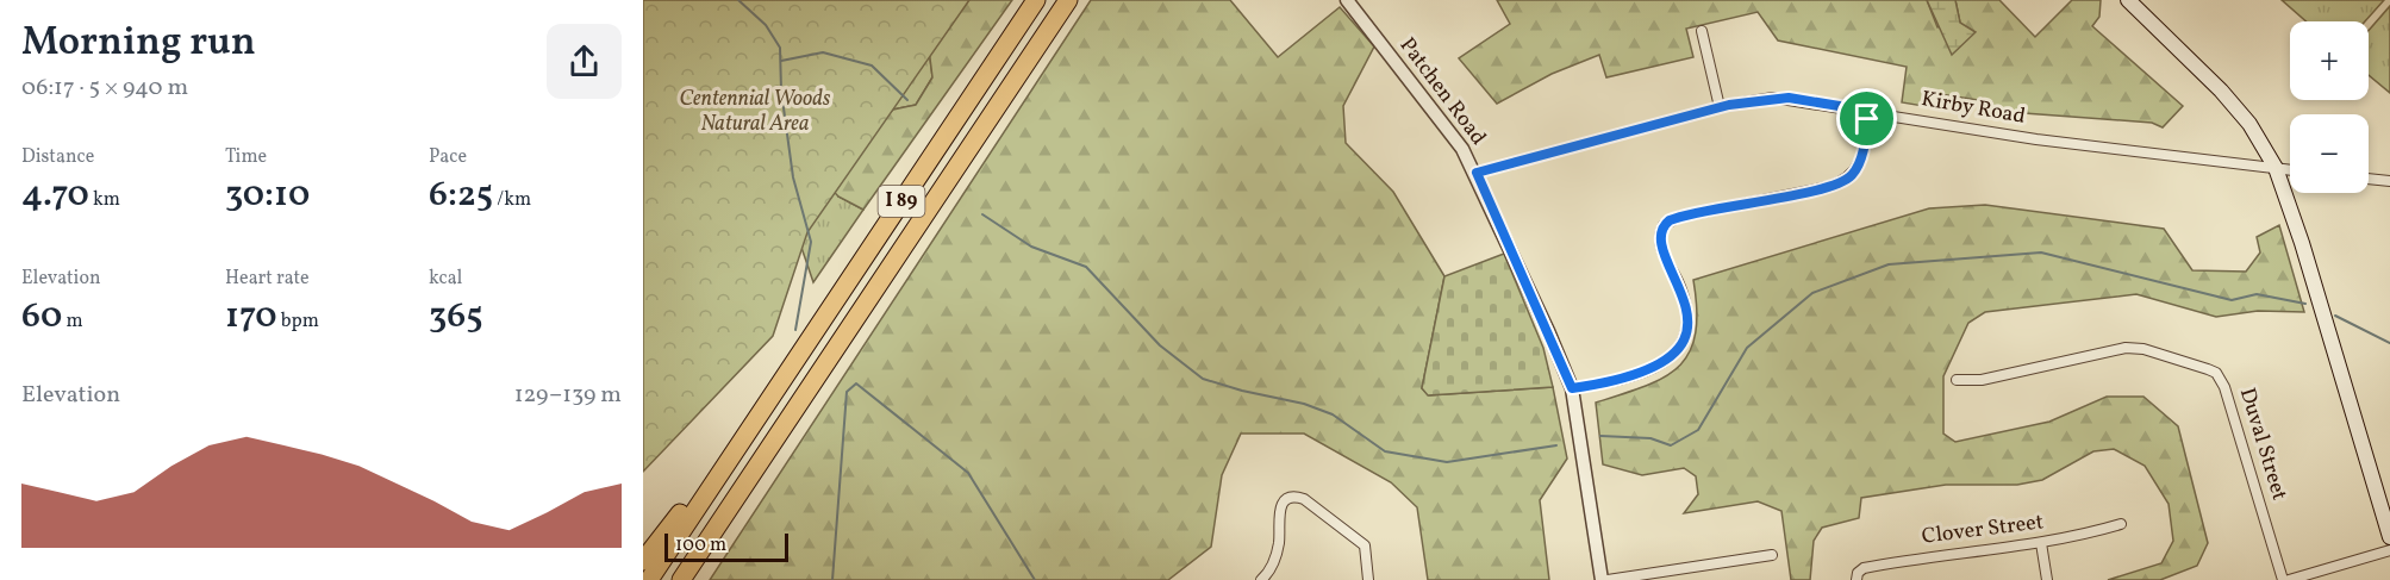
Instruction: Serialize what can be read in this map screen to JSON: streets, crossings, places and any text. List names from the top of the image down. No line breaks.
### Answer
{"streets":{"highway":["I 89"],"street":["Patchen Road","Kirby Road","Duval Street","Clover Street"]},"crossings":[["Patchen Road","Kirby Road"]],"parks":["Centennial Woods Natural Area"],"scale_bar":"100 m","page":{"heading":["Morning run","06:17 · 5 × 940 m"],"map_buttons":["+","−"],"stats":[["Distance","4.70 km"],["Time","30:10"],["Pace","6:25 /km"],["Elevation","60 m"],["Heart rate","170 bpm"],["kcal","365"]],"chart":["Elevation","129–139 m"],"scale":"100 m"}}
